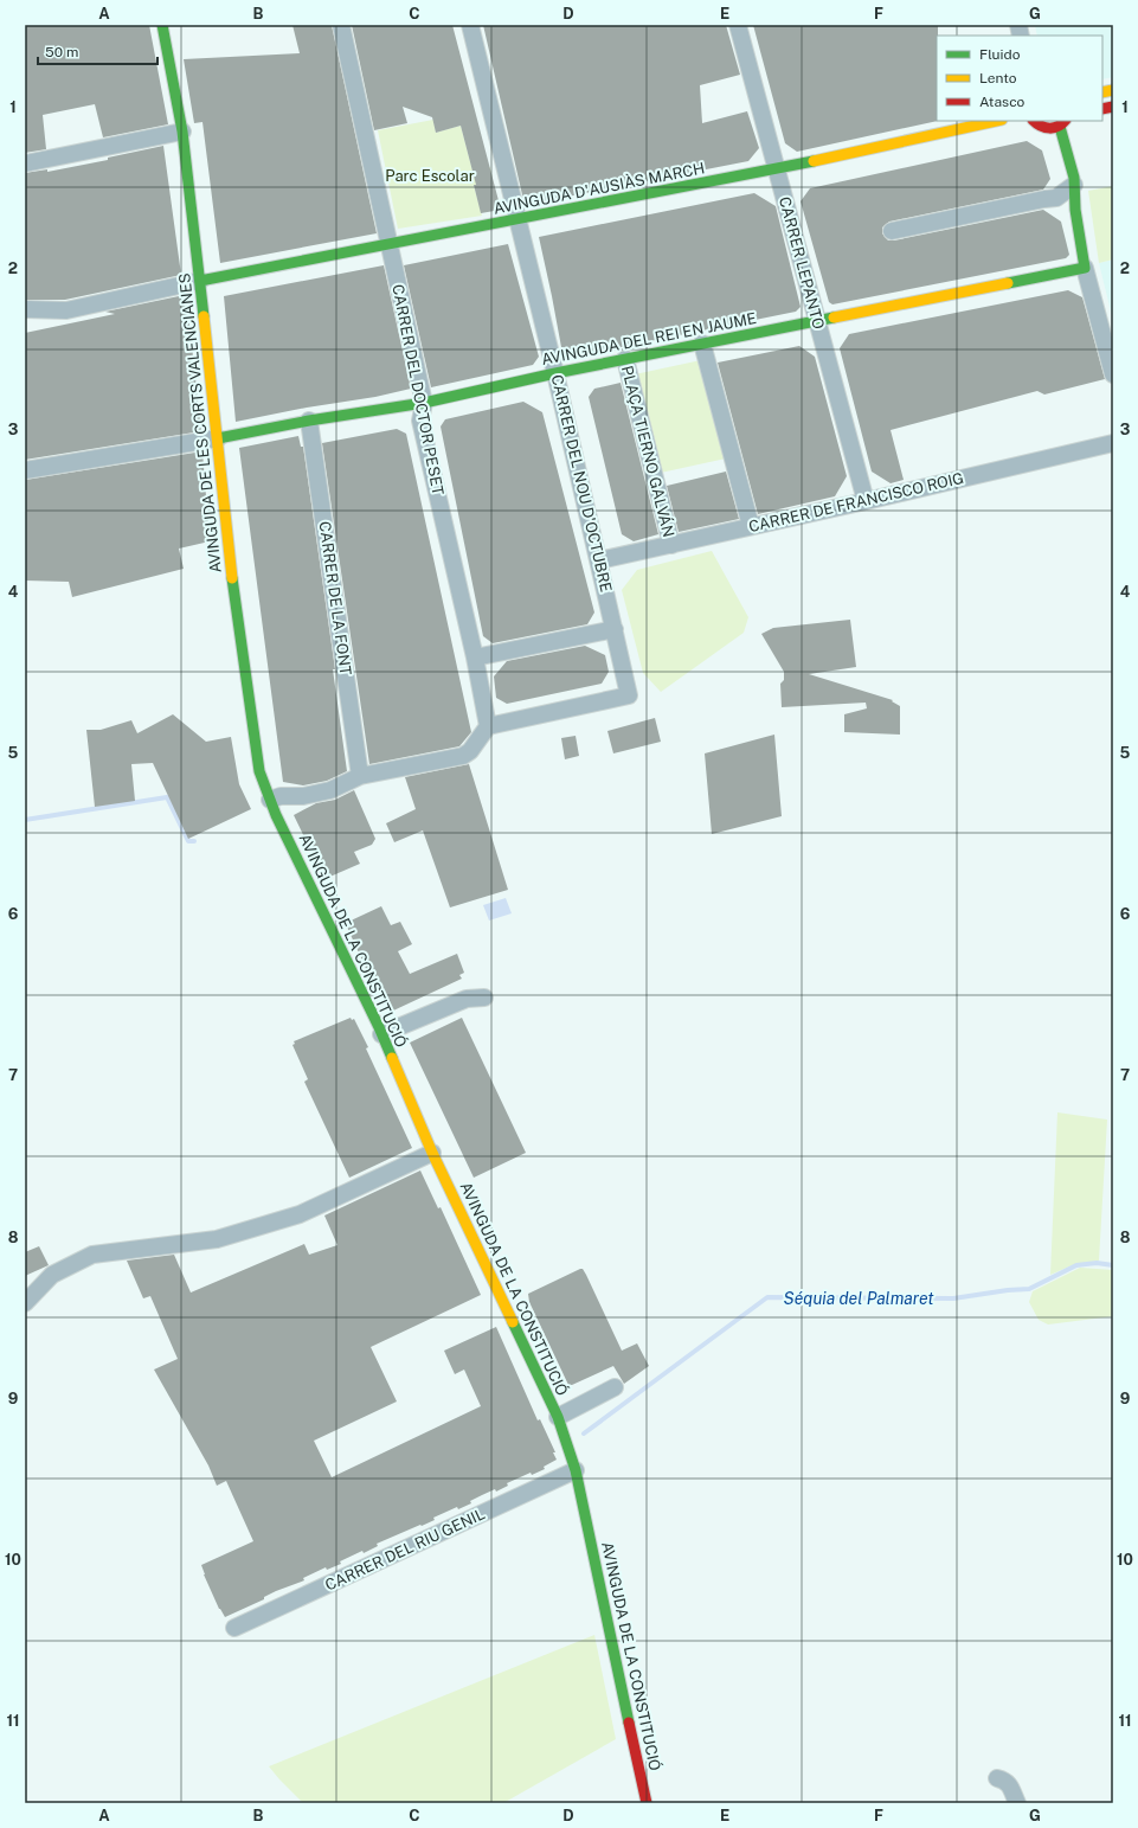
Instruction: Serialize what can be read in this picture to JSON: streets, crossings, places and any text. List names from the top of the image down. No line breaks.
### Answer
{"streets":{"street":["AVINGUDA D'AUSIÀS MARCH","CARRER LEPANTO","AVINGUDA DEL REI EN JAUME","CARRER DEL DOCTOR PESET","AVINGUDA DE LES CORTS VALENCIANES","PLAÇA TIERNO GALVÁN","CARRER DEL NOU D'OCTUBRE","CARRER DE FRANCISCO ROIG","CARRER DE LA FONT","AVINGUDA DE LA CONSTITUCIÓ","CARRER DEL RIU GENIL"]},"crossings":[["AVINGUDA D'AUSIÀS MARCH","CARRER LEPANTO"],["AVINGUDA D'AUSIÀS MARCH","CARRER DEL DOCTOR PESET"],["AVINGUDA D'AUSIÀS MARCH","AVINGUDA DE LES CORTS VALENCIANES"],["AVINGUDA D'AUSIÀS MARCH","CARRER DEL NOU D'OCTUBRE"],["CARRER LEPANTO","AVINGUDA DEL REI EN JAUME"],["CARRER LEPANTO","CARRER DE FRANCISCO ROIG"],["AVINGUDA DEL REI EN JAUME","CARRER DEL DOCTOR PESET"],["AVINGUDA DEL REI EN JAUME","AVINGUDA DE LES CORTS VALENCIANES"],["AVINGUDA DEL REI EN JAUME","PLAÇA TIERNO GALVÁN"],["AVINGUDA DEL REI EN JAUME","CARRER DEL NOU D'OCTUBRE"],["AVINGUDA DEL REI EN JAUME","CARRER DE LA FONT"],["CARRER DEL DOCTOR PESET","CARRER DEL NOU D'OCTUBRE"],["AVINGUDA DE LES CORTS VALENCIANES","AVINGUDA DE LA CONSTITUCIÓ"],["PLAÇA TIERNO GALVÁN","CARRER DE FRANCISCO ROIG"],["CARRER DEL NOU D'OCTUBRE","CARRER DE FRANCISCO ROIG"],["AVINGUDA DE LA CONSTITUCIÓ","CARRER DEL RIU GENIL"]],"water":["Séquia del Palmaret"],"parks":["Parc Escolar"],"legend":["Fluido","Lento","Atasco"],"scale_bar":"50 m","grid":{"columns":["A","B","C","D","E","F","G"],"rows":["1","2","3","4","5","6","7","8","9","10","11"]}}
